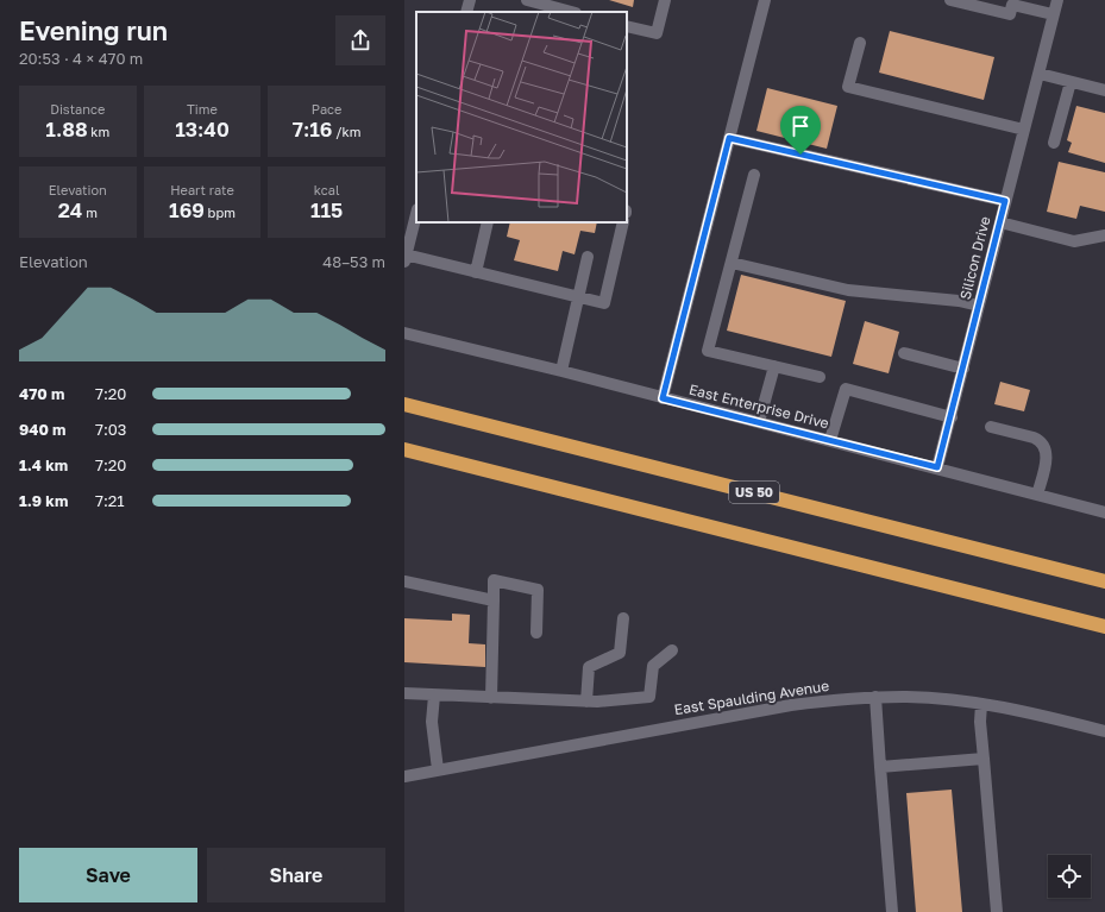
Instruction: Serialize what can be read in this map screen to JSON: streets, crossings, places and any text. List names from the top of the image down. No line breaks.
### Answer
{"streets":{"highway":["US 50"],"street":["Silicon Drive","East Enterprise Drive","East Spaulding Avenue"]},"crossings":[["Silicon Drive","East Enterprise Drive"]],"page":{"heading":["Evening run","20:53 · 4 × 470 m"],"stats":[["Distance","1.88 km"],["Time","13:40"],["Pace","7:16 /km"],["Elevation","24 m"],["Heart rate","169 bpm"],["kcal","115"]],"chart":["Elevation","48–53 m"],"list":[{"name":"470 m","note":"7:20"},{"name":"940 m","note":"7:03"},{"name":"1.4 km","note":"7:20"},{"name":"1.9 km","note":"7:21"}],"buttons":["Save","Share"]}}
